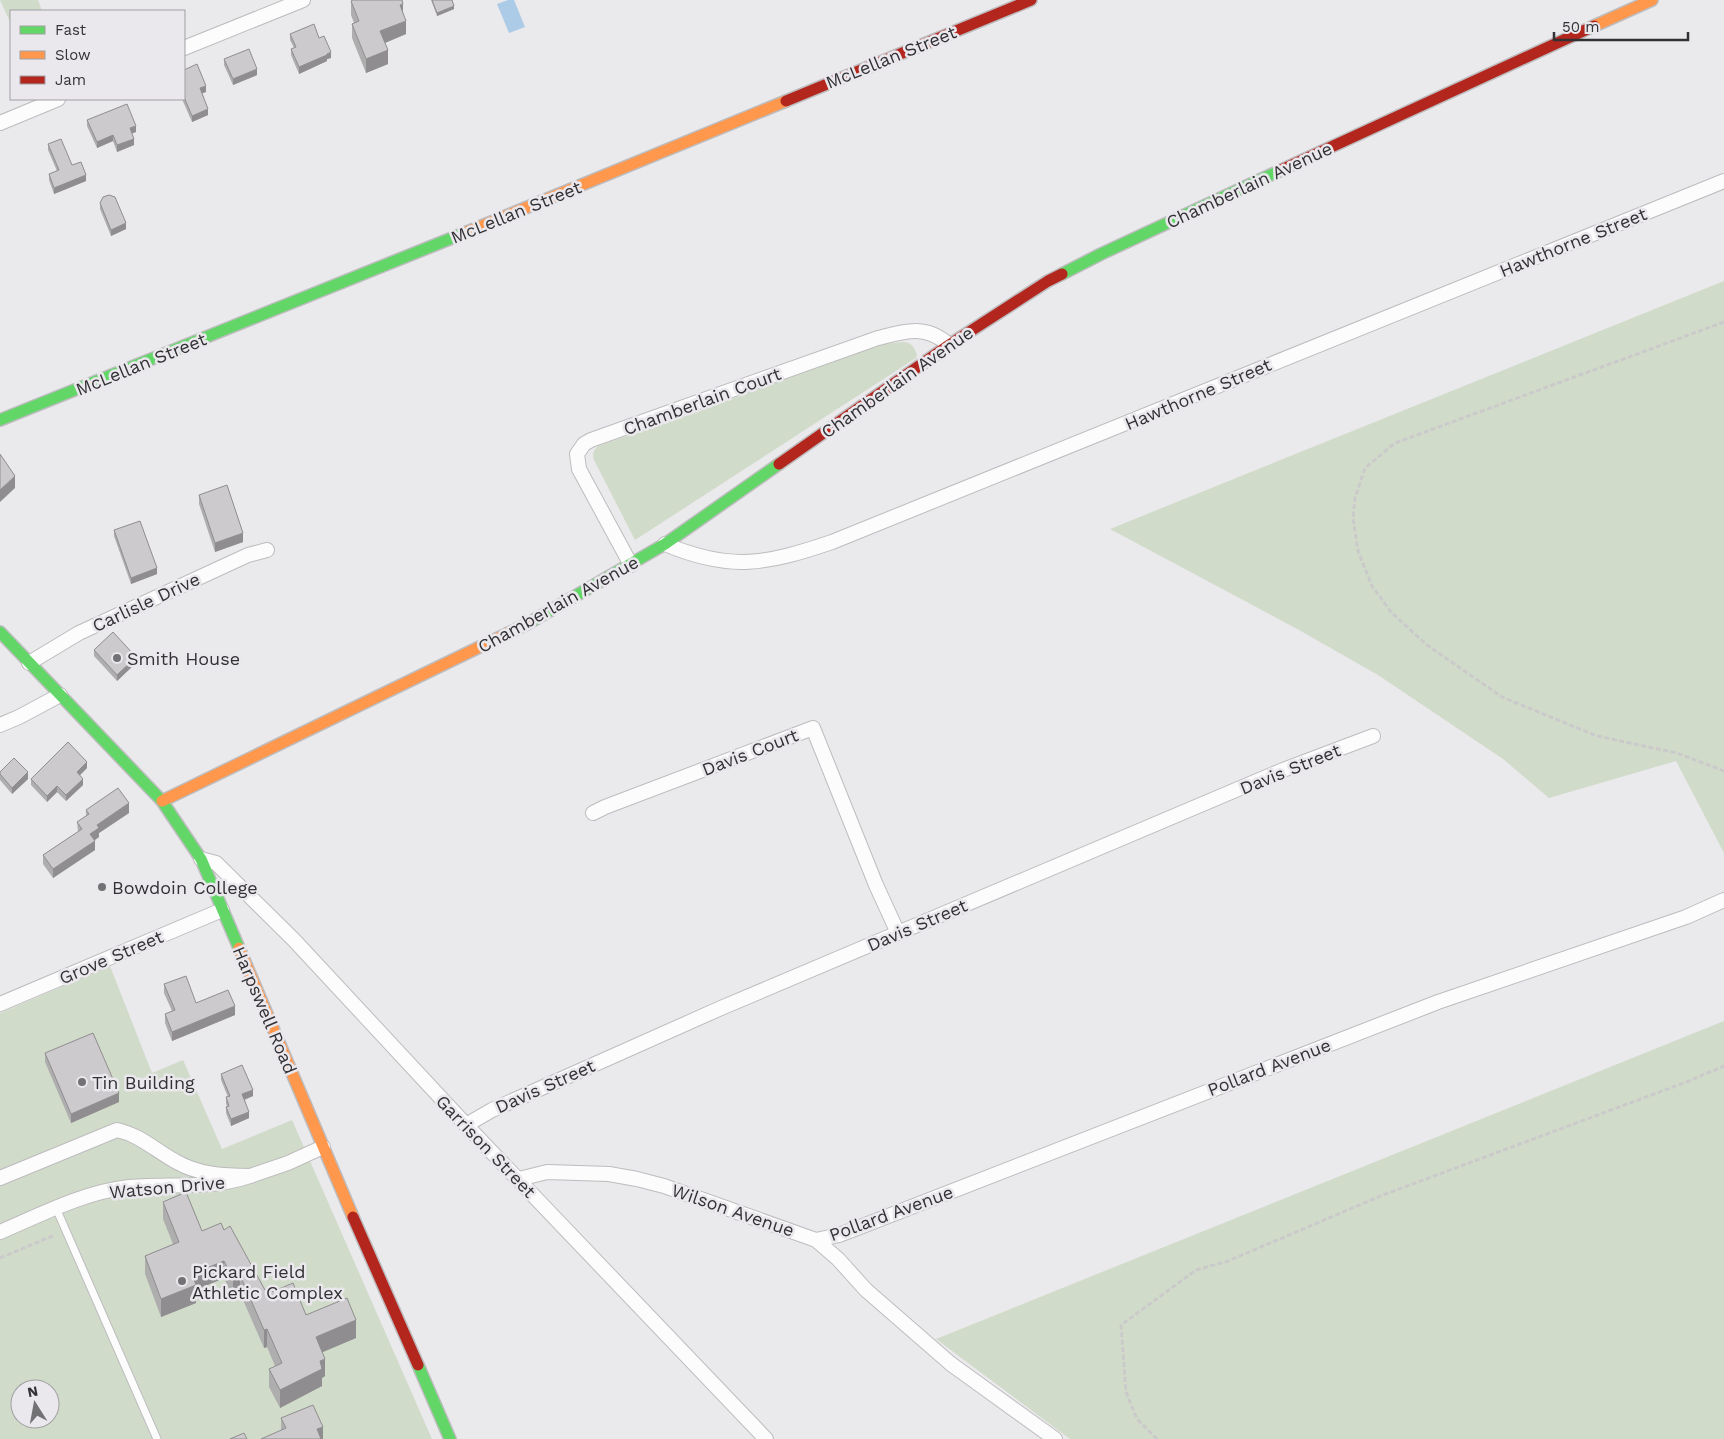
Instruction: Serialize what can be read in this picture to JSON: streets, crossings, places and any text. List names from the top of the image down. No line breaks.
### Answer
{"streets":{"street":["McLellan Street","Chamberlain Avenue","Hawthorne Street","Chamberlain Court","Carlisle Drive","Davis Court","Davis Street","Grove Street","Harpswell Road","Pollard Avenue","Garrison Street","Watson Drive","Wilson Avenue"]},"crossings":[["Chamberlain Avenue","Hawthorne Street"],["Chamberlain Avenue","Chamberlain Court"],["Chamberlain Avenue","Harpswell Road"],["Carlisle Drive","Harpswell Road"],["Davis Court","Davis Street"],["Davis Street","Garrison Street"],["Grove Street","Harpswell Road"],["Harpswell Road","Garrison Street"],["Harpswell Road","Watson Drive"],["Pollard Avenue","Wilson Avenue"],["Garrison Street","Wilson Avenue"]],"places":["Smith House","Bowdoin College","Tin Building","Pickard Field Athletic Complex"],"legend":["Fast","Slow","Jam"],"scale_bar":"50 m","north":"top"}
